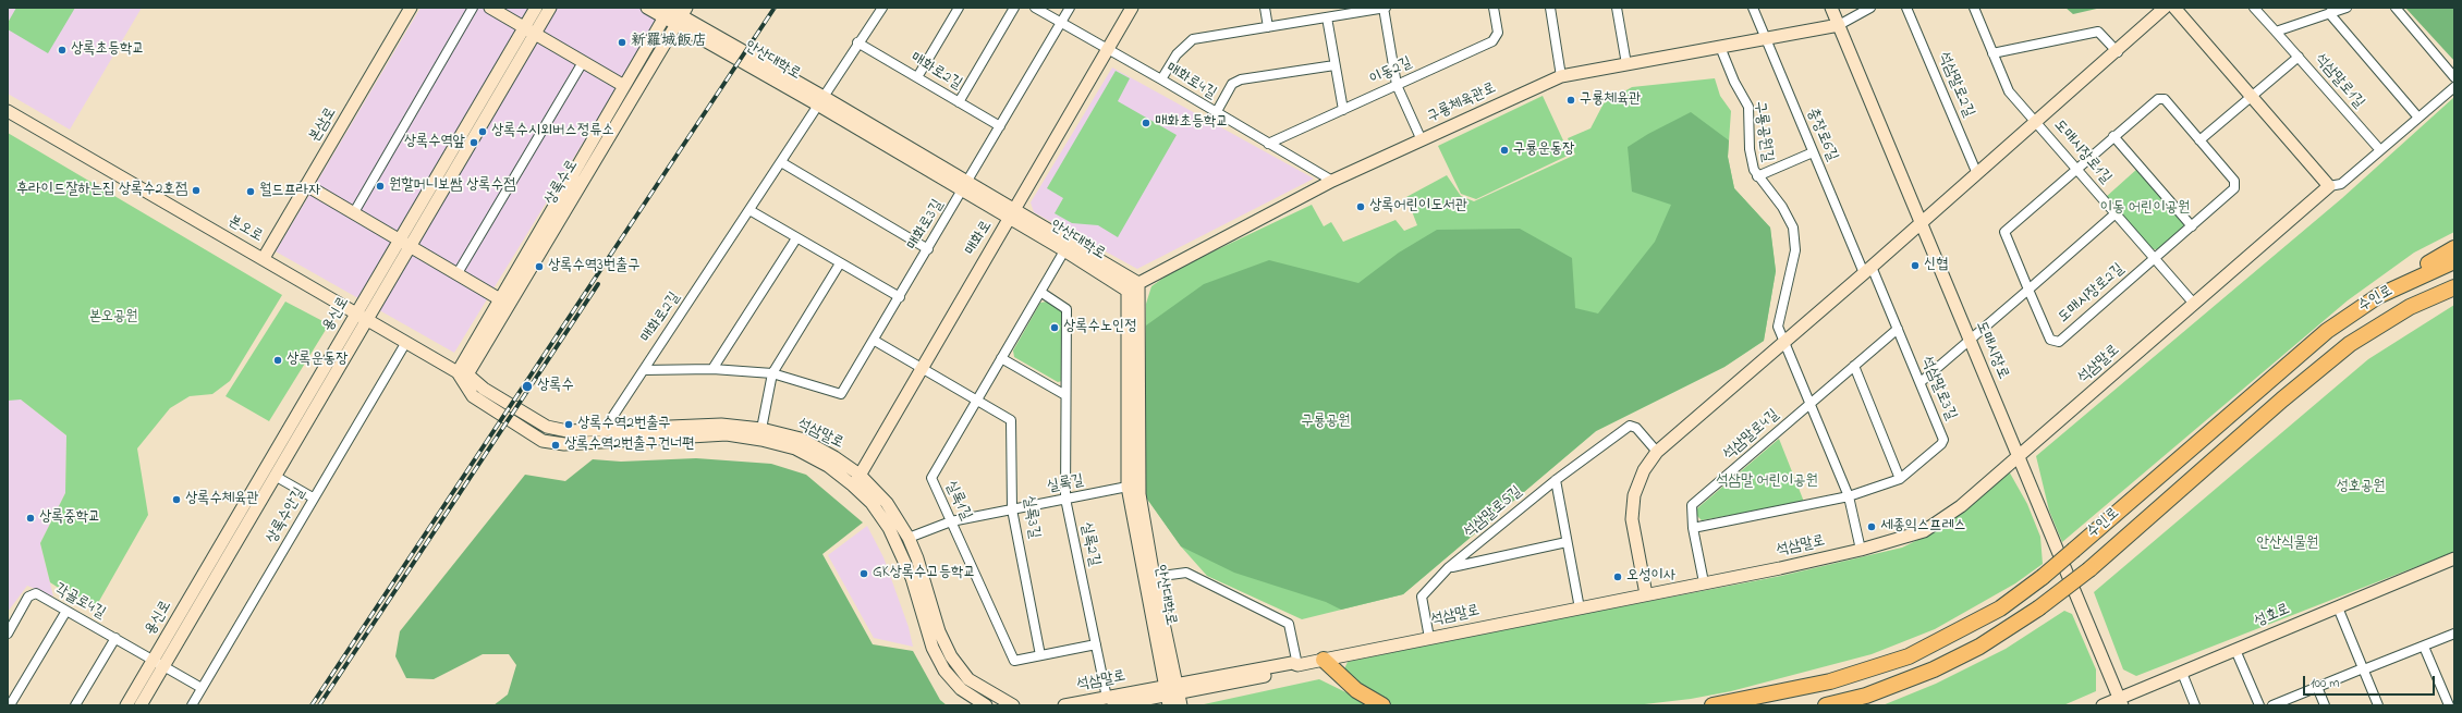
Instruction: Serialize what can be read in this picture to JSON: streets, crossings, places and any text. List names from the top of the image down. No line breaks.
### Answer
{"streets":{"highway":["수인로"],"street":["안산대학로","매화로2길","이동2길","매화로4길","석삼말로1길","석삼말로2길","구룡체육관로","본삼로","구룡공원길","충장로6길","도매시장로1길","상록수로","매화로3길","본오로","매화로","도매시장로2길","용신로","도매시장로","석삼말로","석삼말로3길","석삼말로4길","실록길","실록1길","석삼말로5길","상록수안길","실록3길","실록2길","각골로4길","성호로"]},"crossings":[["안산대학로","매화로2길"],["안산대학로","구룡체육관로"],["안산대학로","상록수로"],["안산대학로","매화로3길"],["안산대학로","매화로"],["안산대학로","석삼말로"],["안산대학로","실록길"],["안산대학로","실록1길"],["매화로2길","매화로3길"],["매화로2길","석삼말로"],["이동2길","매화로4길"],["매화로4길","구룡체육관로"],["매화로4길","매화로3길"],["매화로4길","매화로"],["구룡체육관로","구룡공원길"],["구룡체육관로","충장로6길"],["구룡체육관로","도매시장로"],["본삼로","본오로"],["구룡공원길","석삼말로4길"],["충장로6길","석삼말로3길"],["도매시장로1길","도매시장로2길"],["도매시장로1길","석삼말로"],["상록수로","본오로"],["상록수로","석삼말로"],["본오로","용신로"],["본오로","석삼말로"],["본오로","상록수안길"],["매화로","석삼말로"],["용신로","각골로4길"],["도매시장로","석삼말로"],["도매시장로","성호로"],["석삼말로","석삼말로4길"],["석삼말로","실록길"],["석삼말로","석삼말로5길"],["석삼말로","실록2길"],["석삼말로3길","석삼말로4길"],["실록길","실록1길"],["실록길","실록3길"],["실록길","실록2길"],["실록1길","실록3길"],["실록1길","실록2길"],["상록수안길","각골로4길"]],"parks":["이동 어린이공원","본오공원","구룡공원","석삼말 어린이공원","성호공원","안산식물원"],"places":["新羅城飯店","상록초등학교","구룡체육관","매화초등학교","상록수시외버스정류소","상록수역앞","구룡운동장","원할머니보쌈 상록수점","후라이드잘하는집 상록수2호점","월드프라자","상록어린이도서관","신협","상록수역3번출구","상록수노인정","상록운동장","상록수","상록수역2번출구","상록수역2번출구건너편","상록수체육관","상록중학교","세종익스프레스","GK상록수고등학교","오성이사"],"scale_bar":"100 m"}
